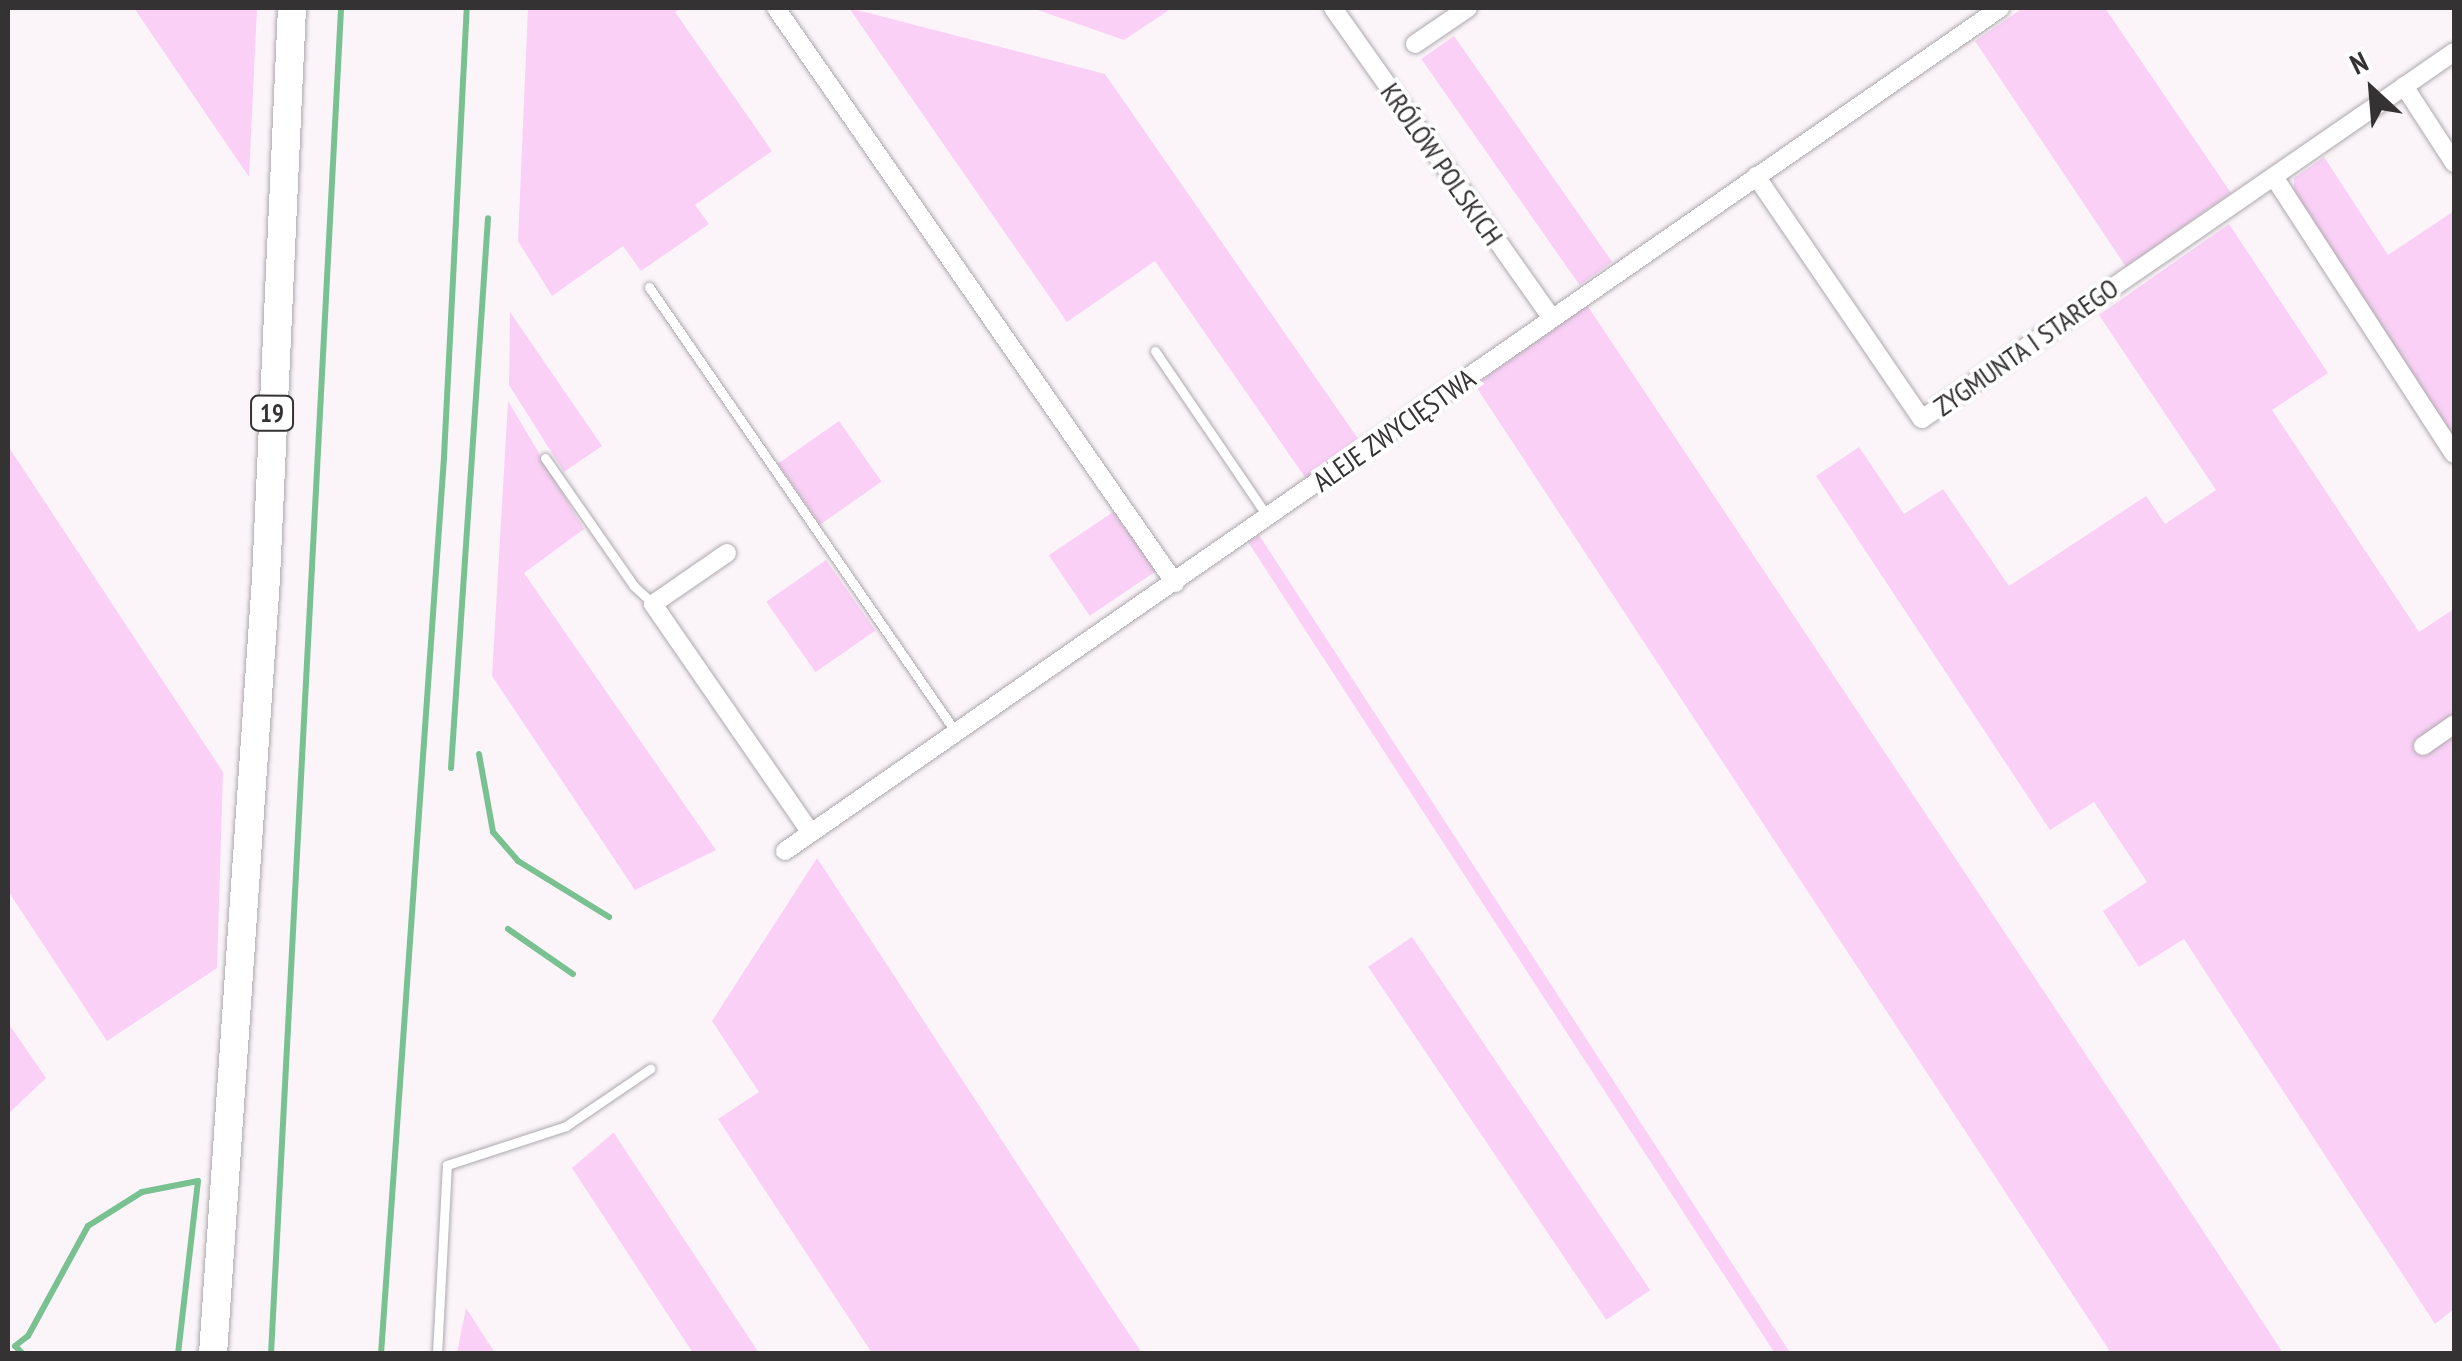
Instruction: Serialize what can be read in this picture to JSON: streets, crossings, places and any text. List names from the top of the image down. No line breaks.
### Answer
{"streets":{"highway":["19"],"street":["KRÓLÓW POLSKICH","ZYGMUNTA I STAREGO","ALEJE ZWYCIĘSTWA"]},"crossings":[["KRÓLÓW POLSKICH","ALEJE ZWYCIĘSTWA"],["ZYGMUNTA I STAREGO","ALEJE ZWYCIĘSTWA"]],"north":"top left"}
